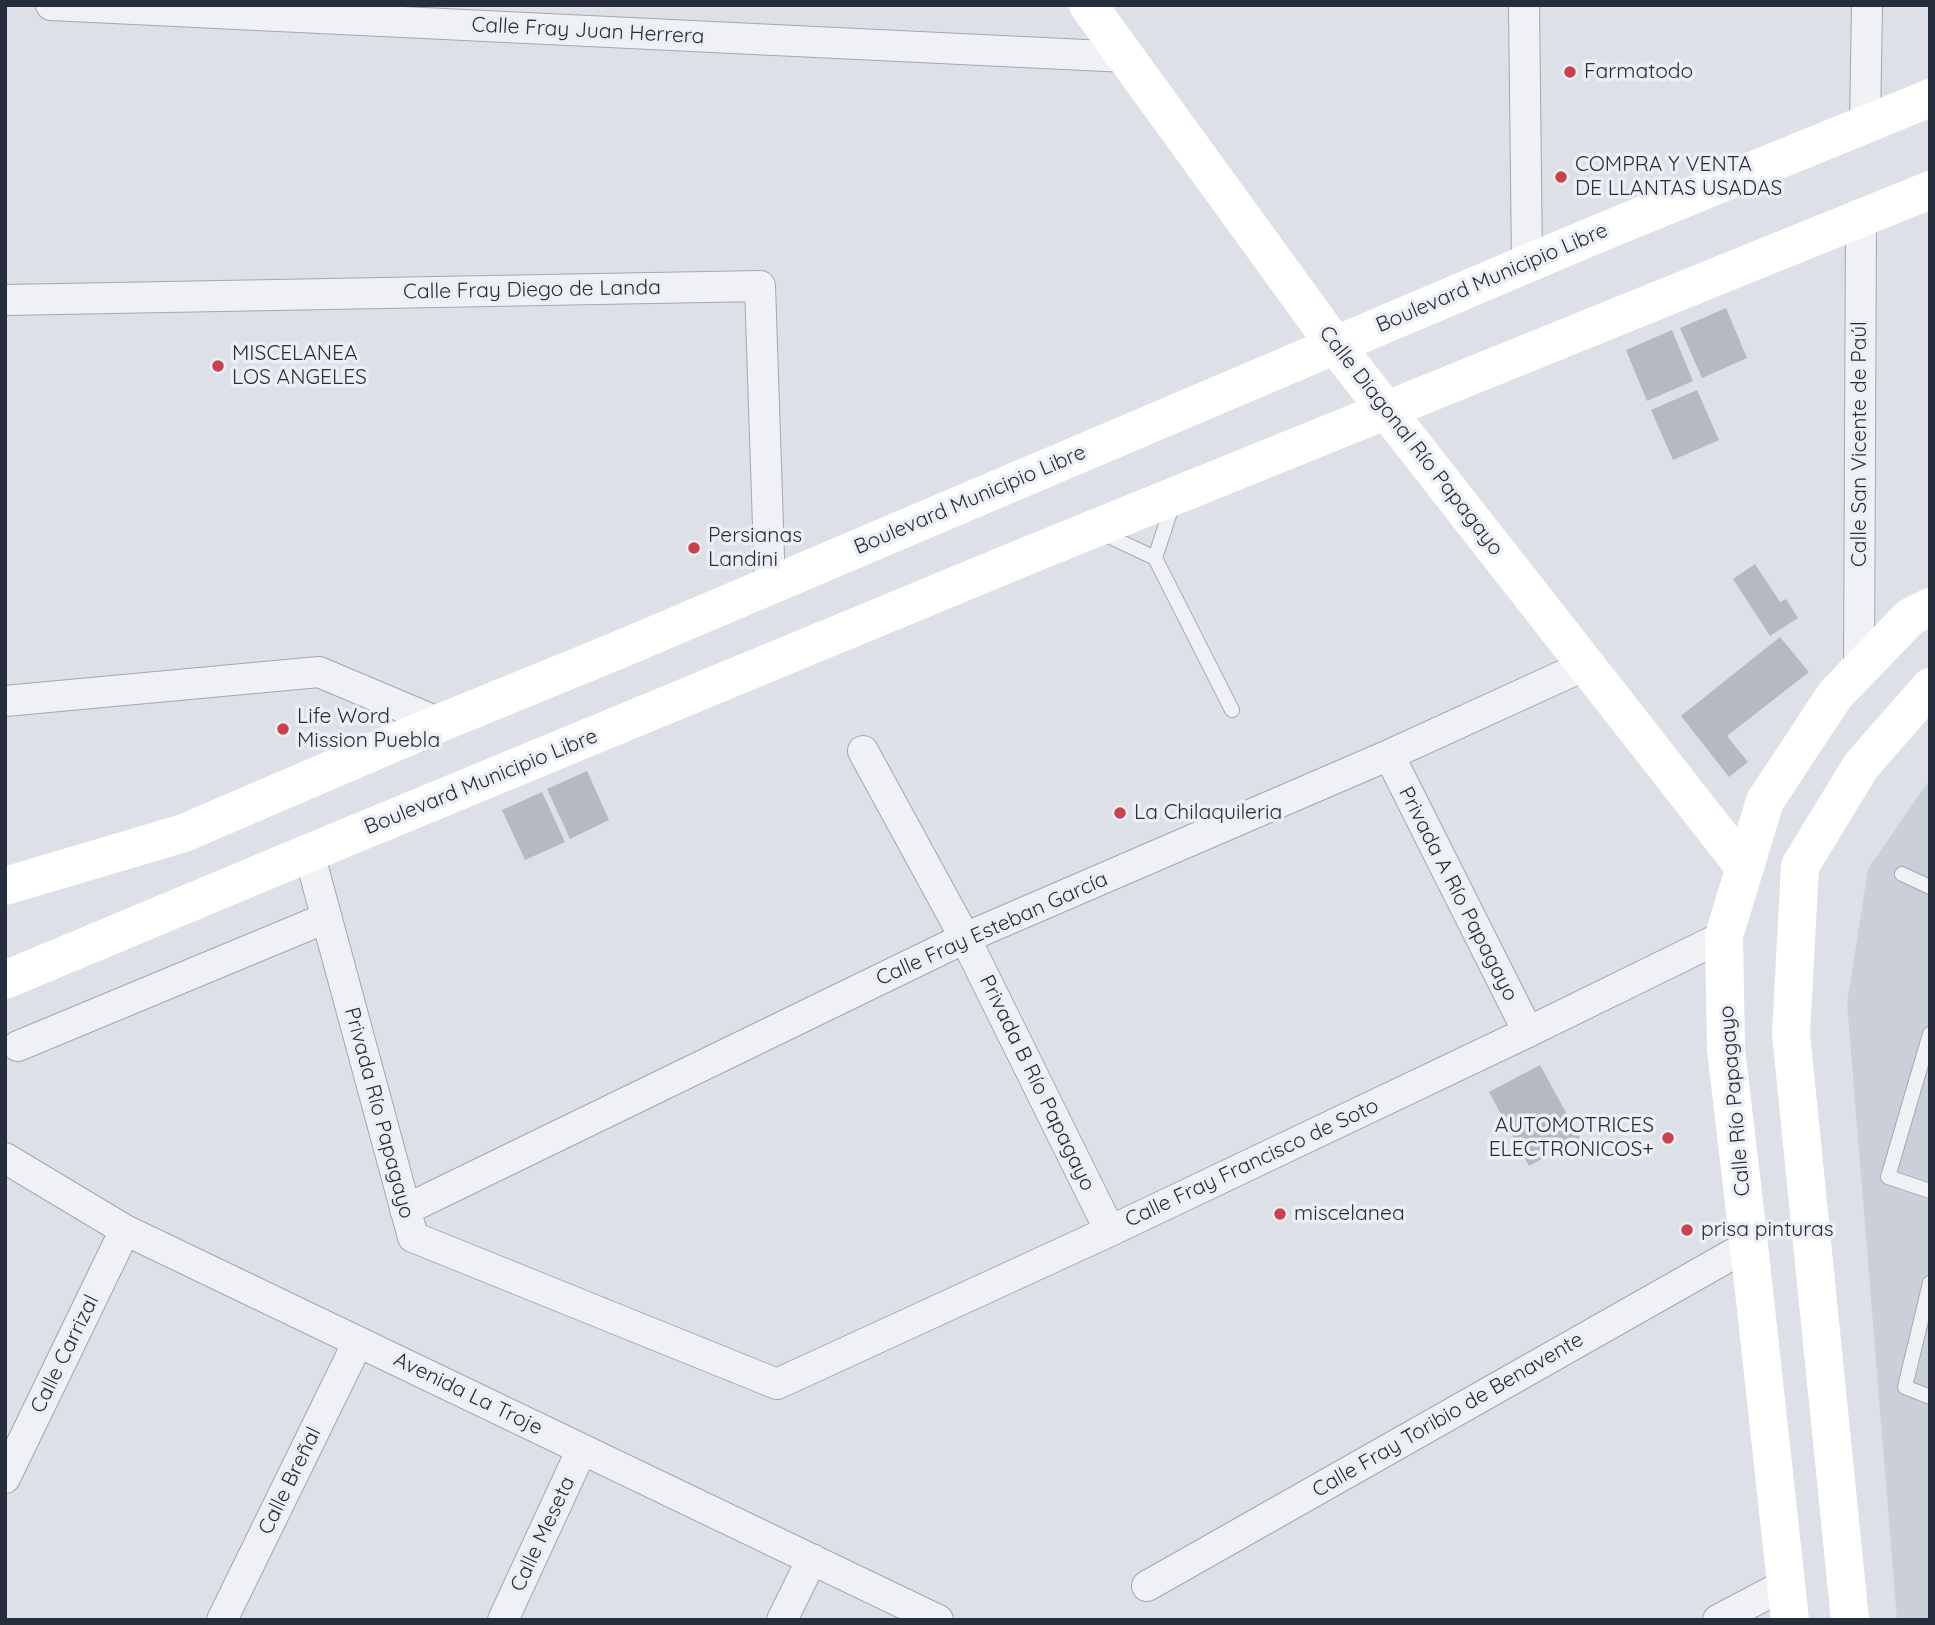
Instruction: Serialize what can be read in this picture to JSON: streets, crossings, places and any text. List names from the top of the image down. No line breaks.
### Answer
{"streets":{"main road":["Boulevard Municipio Libre","Calle Diagonal Río Papagayo","Calle Río Papagayo"],"street":["Calle Fray Juan Herrera","Calle Fray Diego de Landa","Calle San Vicente de Paúl","Privada A Río Papagayo","Calle Fray Esteban García","Privada B Río Papagayo","Privada Río Papagayo","Calle Fray Francisco de Soto","Calle Carrizal","Avenida La Troje","Calle Fray Toribio de Benavente","Calle Breñal","Calle Meseta"]},"crossings":[["Calle Fray Juan Herrera","Calle Diagonal Río Papagayo"],["Boulevard Municipio Libre","Calle Fray Diego de Landa"],["Boulevard Municipio Libre","Calle Diagonal Río Papagayo"],["Boulevard Municipio Libre","Calle San Vicente de Paúl"],["Boulevard Municipio Libre","Privada Río Papagayo"],["Calle Diagonal Río Papagayo","Calle Fray Esteban García"],["Calle Diagonal Río Papagayo","Calle Río Papagayo"],["Calle San Vicente de Paúl","Calle Río Papagayo"],["Privada A Río Papagayo","Calle Fray Esteban García"],["Privada A Río Papagayo","Calle Fray Francisco de Soto"],["Calle Fray Esteban García","Privada B Río Papagayo"],["Calle Fray Esteban García","Privada Río Papagayo"],["Privada B Río Papagayo","Calle Fray Francisco de Soto"],["Calle Río Papagayo","Calle Fray Francisco de Soto"],["Calle Río Papagayo","Calle Fray Toribio de Benavente"],["Privada Río Papagayo","Calle Fray Francisco de Soto"],["Calle Carrizal","Avenida La Troje"],["Avenida La Troje","Calle Breñal"],["Avenida La Troje","Calle Meseta"]],"places":["Farmatodo","COMPRA Y VENTA DE LLANTAS USADAS","MISCELANEA LOS ANGELES","Persianas Landini","Life Word Mission Puebla","La Chilaquileria","AUTOMOTRICES ELECTRONICOS+","miscelanea","prisa pinturas"]}
